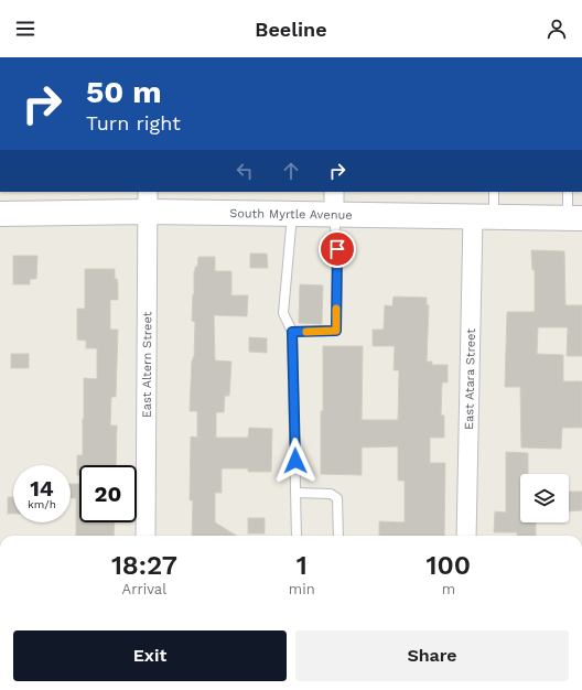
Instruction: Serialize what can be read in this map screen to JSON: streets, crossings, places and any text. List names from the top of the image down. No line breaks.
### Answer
{"streets":{"main road":["South Myrtle Avenue"],"street":["East Altern Street","East Atara Street"]},"crossings":[["South Myrtle Avenue","East Altern Street"],["South Myrtle Avenue","East Atara Street"]],"page":{"header":"Beeline","turn":["50 m","Turn right"],"speed":"14 km/h","limit":"20","eta":["18:27","Arrival","1","min","100","m"],"buttons":["Exit","Share"]}}
